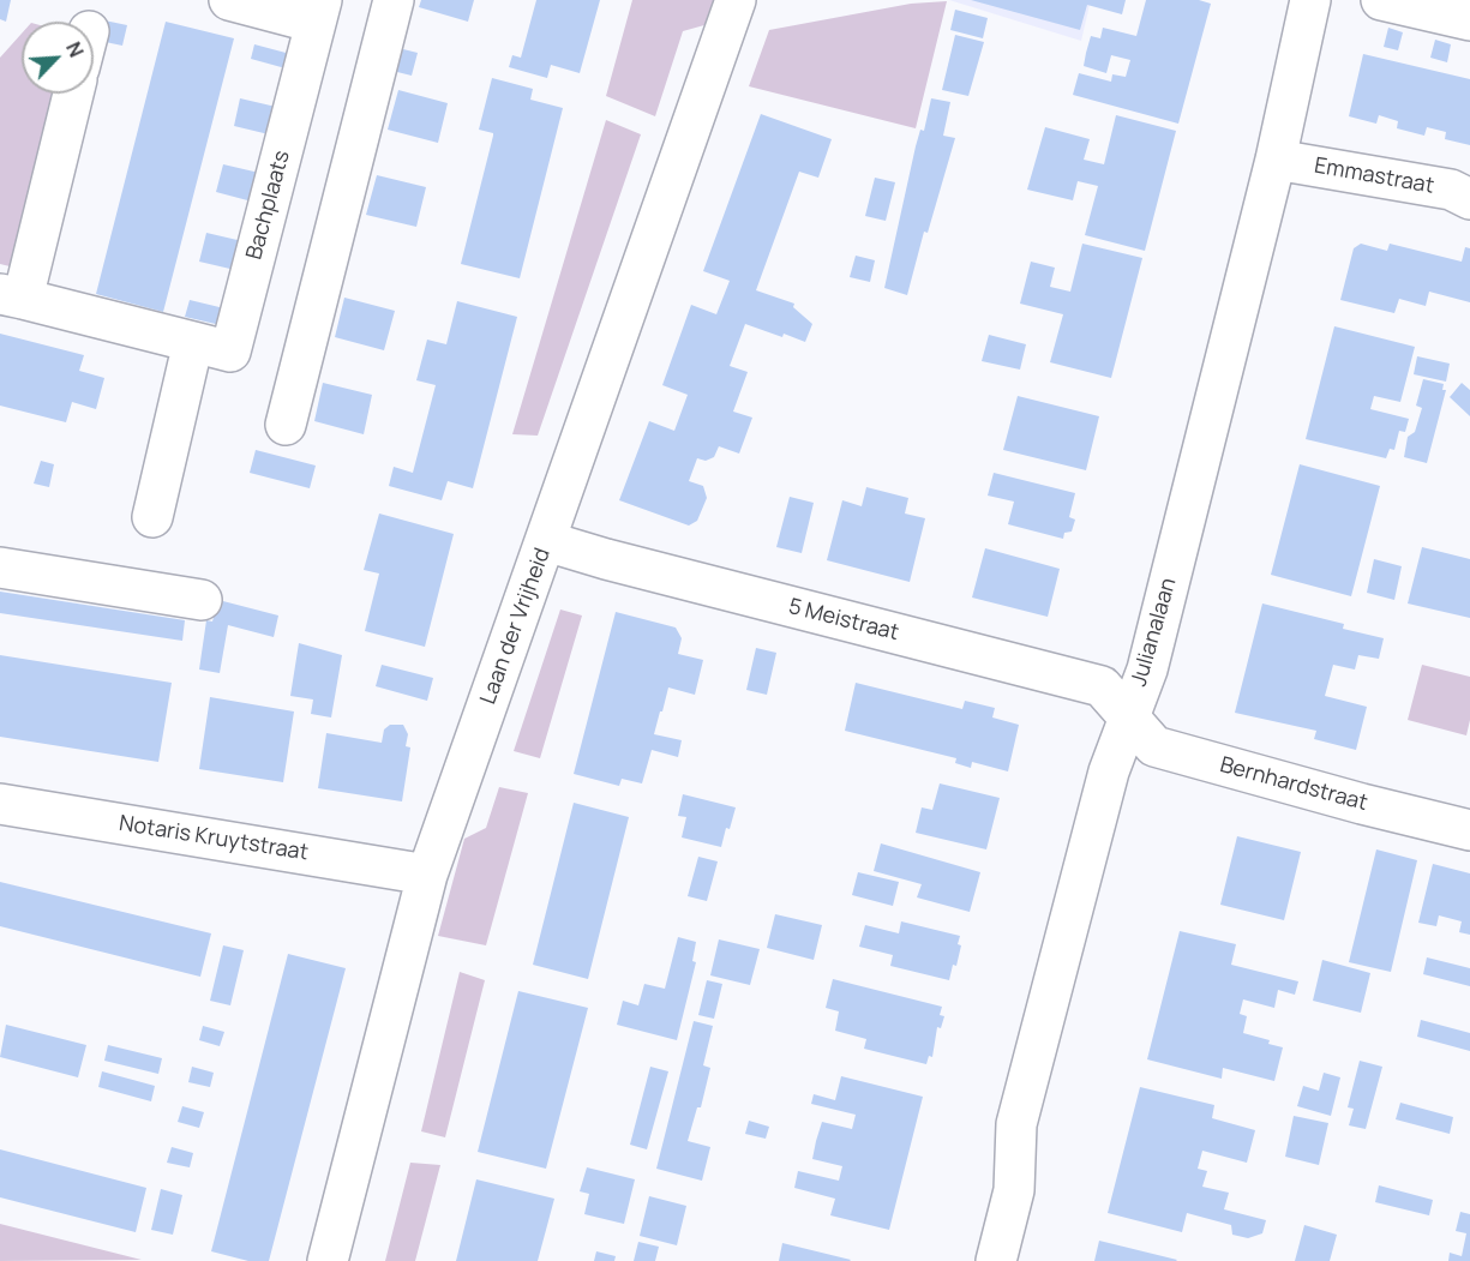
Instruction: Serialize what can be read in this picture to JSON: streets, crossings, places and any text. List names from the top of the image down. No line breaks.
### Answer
{"streets":{"street":["Emmastraat","Bachplaats","5 Meistraat","Laan der Vrijheid","Julianalaan","Bernhardstraat","Notaris Kruytstraat"]},"crossings":[["Emmastraat","Julianalaan"],["5 Meistraat","Laan der Vrijheid"],["5 Meistraat","Julianalaan"],["5 Meistraat","Bernhardstraat"],["Laan der Vrijheid","Notaris Kruytstraat"],["Julianalaan","Bernhardstraat"]],"north":"top right"}
